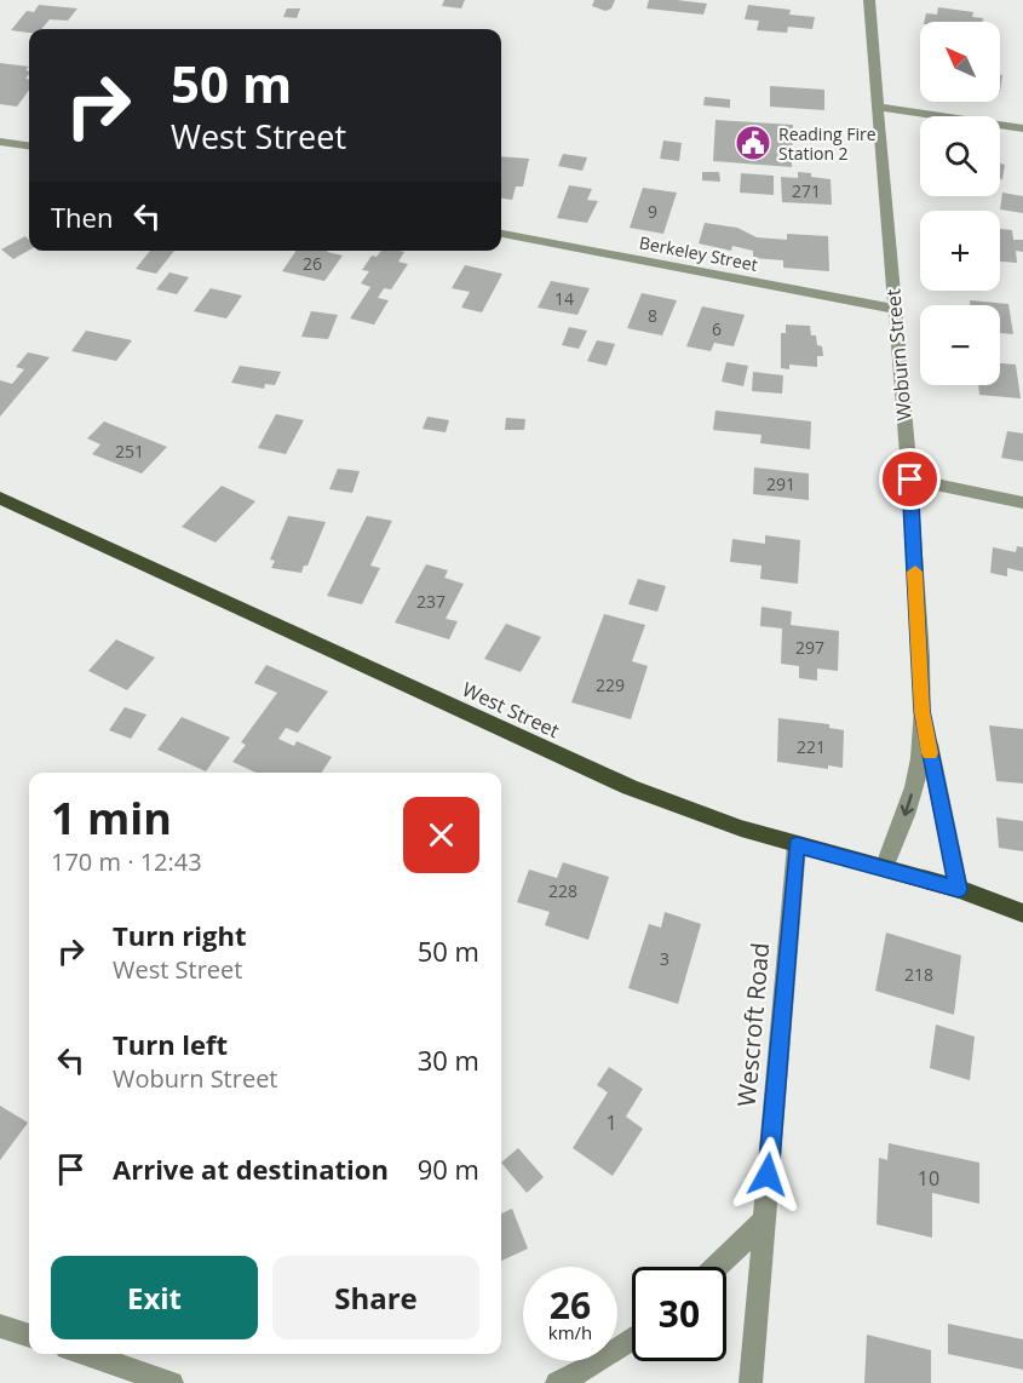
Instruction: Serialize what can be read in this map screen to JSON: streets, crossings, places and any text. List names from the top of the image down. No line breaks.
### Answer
{"streets":{"main road":["West Street"],"street":["Berkeley Street","Woburn Street","Wescroft Road"]},"crossings":[["Berkeley Street","Woburn Street"],["Woburn Street","West Street"],["West Street","Wescroft Road"]],"places":{"public building":["Reading Fire Station 2"]},"house_numbers":["271","9","26","14","8","6","251","291","237","297","229","221","228","3","218","1","10"],"north":"top left","page":{"map_buttons":["+","−"],"turn":["50 m","West Street"],"then":"Then","heading":["1 min","170 m · 12:43"],"list":[{"name":"Turn right","note":"West Street","value":"50 m"},{"name":"Turn left","note":"Woburn Street","value":"30 m"},{"name":"Arrive at destination","value":"90 m"}],"buttons":["Exit","Share"],"speed":"26 km/h","limit":"30"}}
